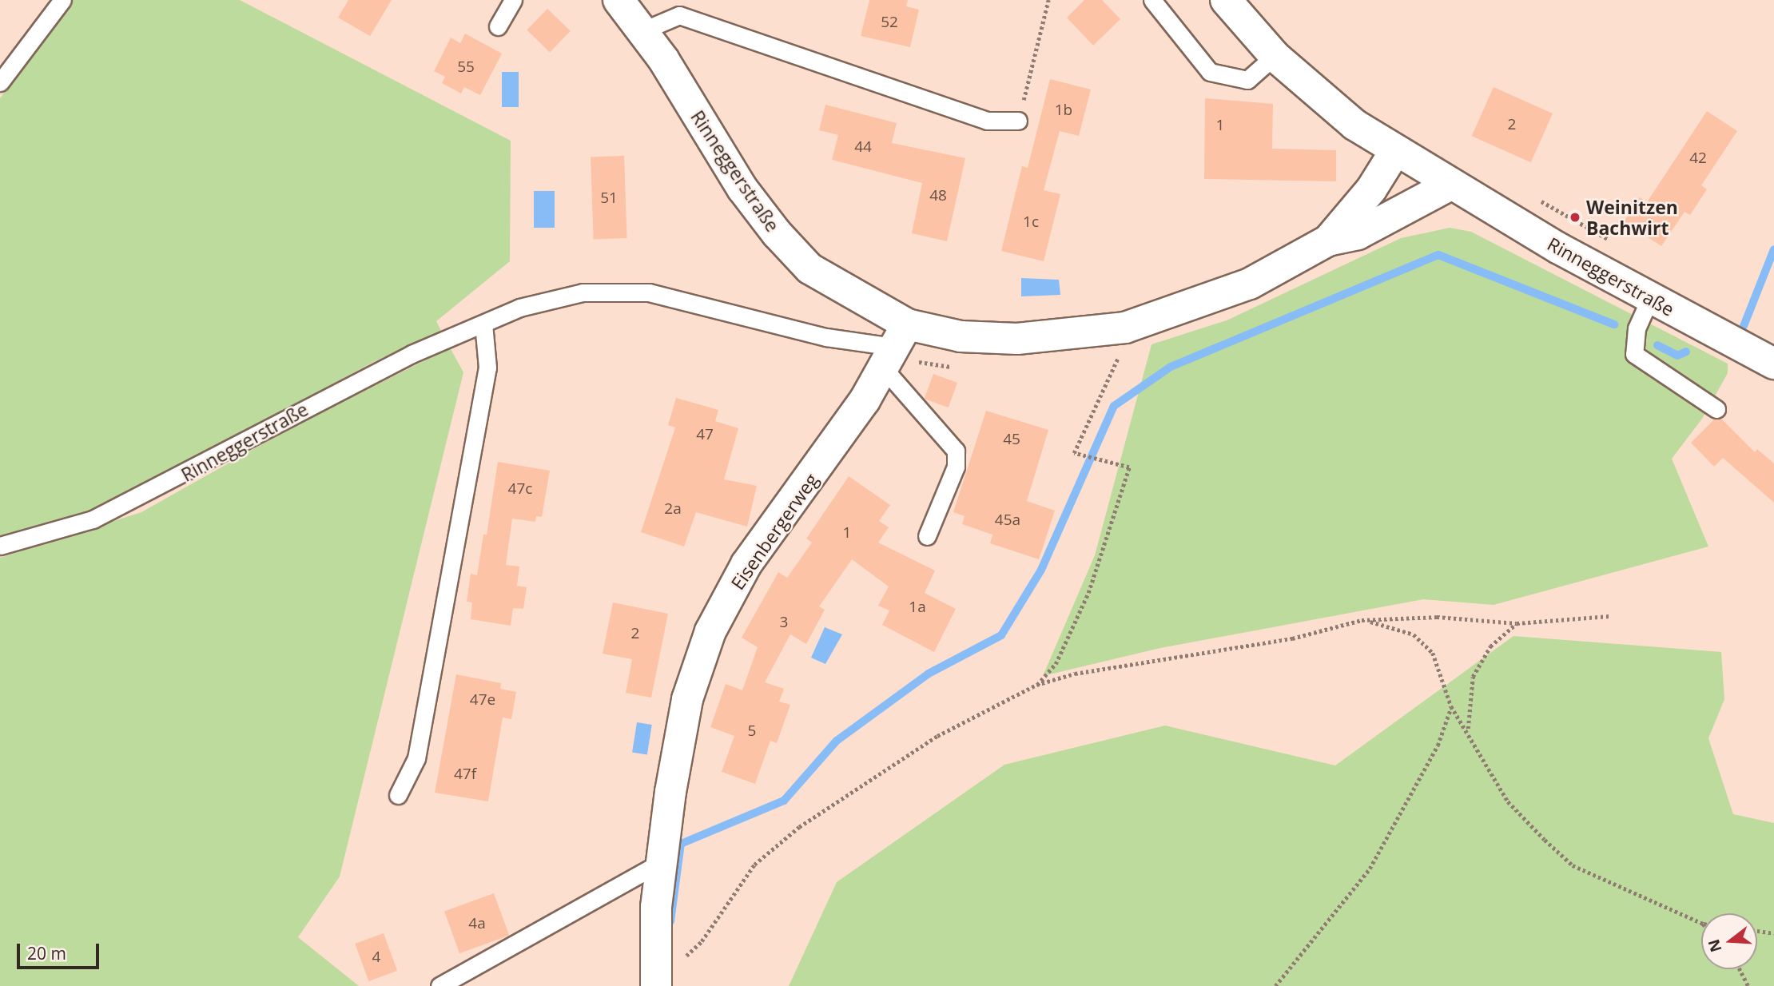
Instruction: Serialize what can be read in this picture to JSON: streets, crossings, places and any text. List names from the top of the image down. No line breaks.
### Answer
{"streets":{"main road":["Rinneggerstraße","Eisenbergerweg"]},"crossings":[["Rinneggerstraße","Eisenbergerweg"]],"places":["Weinitzen Bachwirt"],"house_numbers":["52","55","1b","2","1","44","42","48","51","1c","47","45","47c","2a","45a","1","1a","3","2","47e","5","47f","4a","4"],"scale_bar":"20 m","north":"left"}
